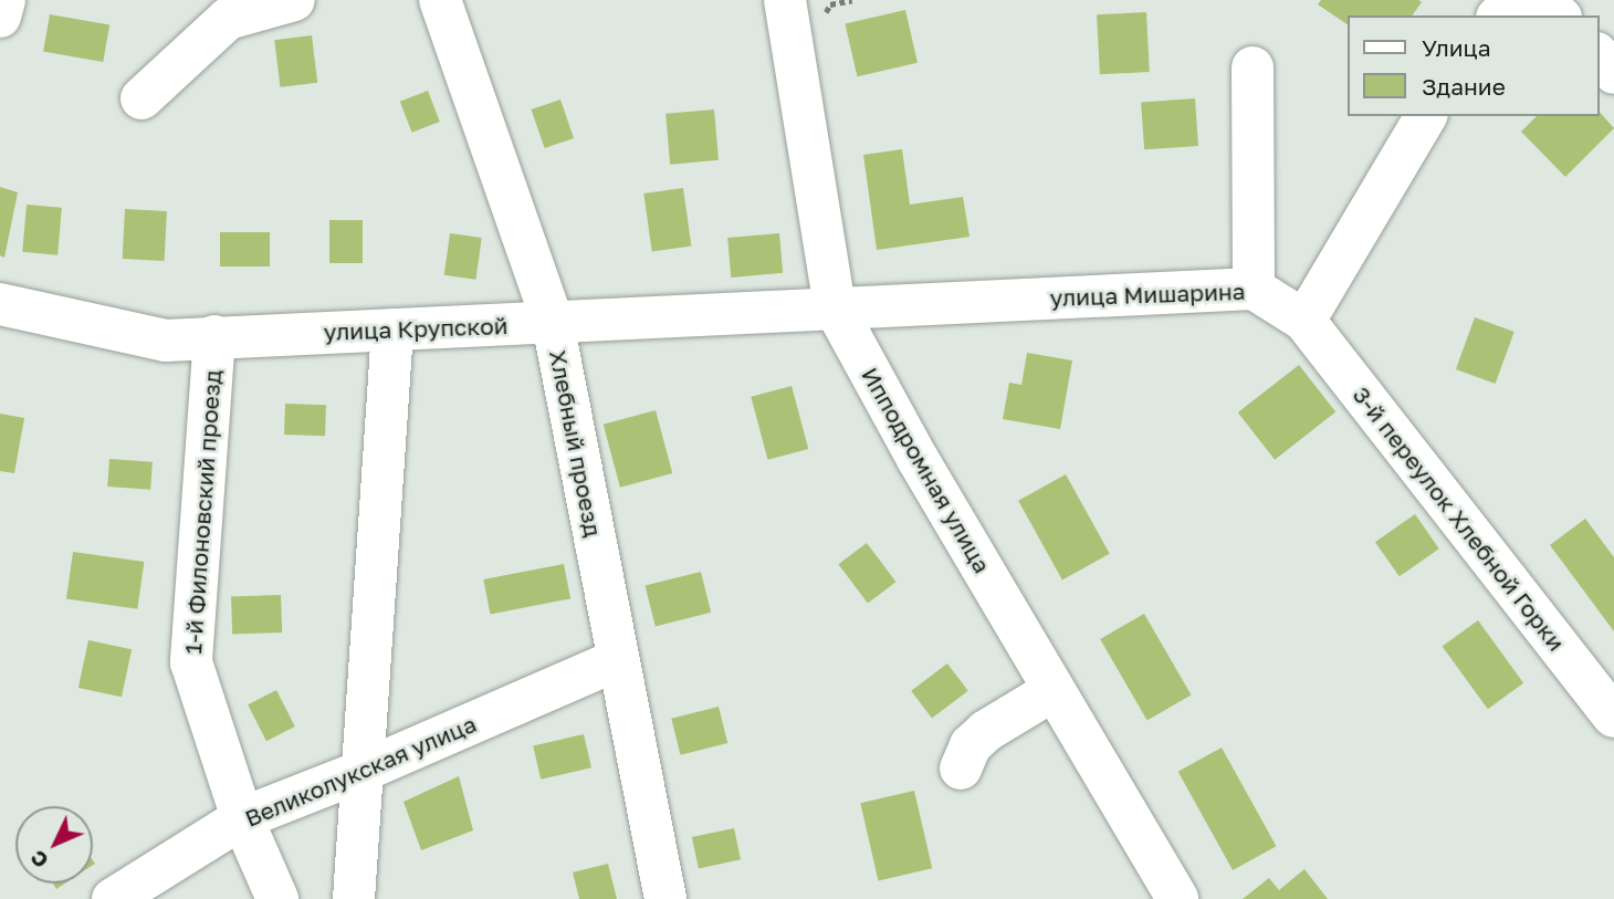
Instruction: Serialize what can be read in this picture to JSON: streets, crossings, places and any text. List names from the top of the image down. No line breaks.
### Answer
{"streets":{"street":["улица Мишарина","улица Крупской","Хлебный проезд","Ипподромная улица","1-й Филоновский проезд","3-й переулок Хлебной Горки","Великолукская улица"]},"crossings":[["улица Мишарина","улица Крупской"],["улица Мишарина","Ипподромная улица"],["улица Мишарина","3-й переулок Хлебной Горки"],["улица Крупской","Хлебный проезд"],["улица Крупской","Ипподромная улица"],["улица Крупской","1-й Филоновский проезд"],["Хлебный проезд","Великолукская улица"],["1-й Филоновский проезд","Великолукская улица"]],"legend":["Улица","Здание"],"north":"bottom left"}
